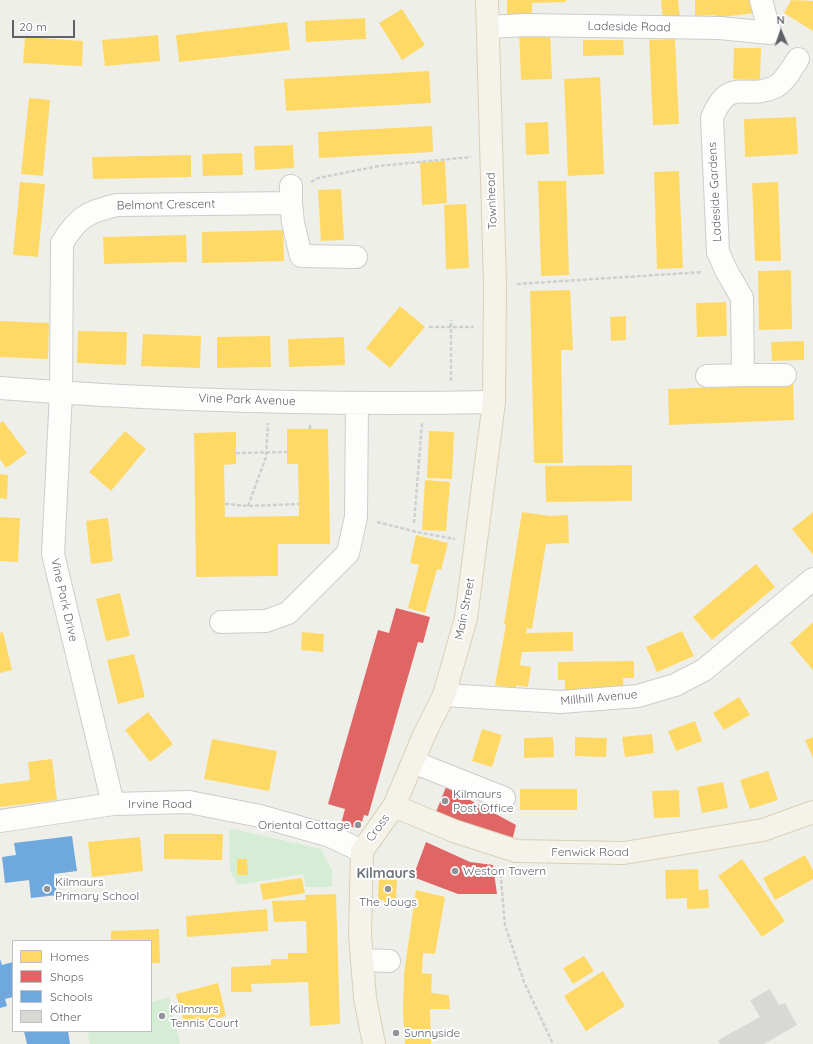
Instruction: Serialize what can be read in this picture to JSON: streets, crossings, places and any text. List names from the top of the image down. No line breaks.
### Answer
{"streets":{"main road":["Townhead","Main Street","Cross","Fenwick Road"],"street":["Ladeside Road","Ladeside Gardens","Belmont Crescent","Vine Park Avenue","Vine Park Drive","Millhill Avenue","Irvine Road"]},"crossings":[["Ladeside Road","Townhead"],["Townhead","Vine Park Avenue"],["Townhead","Main Street"],["Belmont Crescent","Vine Park Avenue"],["Belmont Crescent","Vine Park Drive"],["Vine Park Avenue","Vine Park Drive"],["Vine Park Avenue","Main Street"],["Vine Park Drive","Irvine Road"],["Main Street","Millhill Avenue"],["Main Street","Cross"],["Main Street","Fenwick Road"],["Irvine Road","Cross"],["Cross","Fenwick Road"]],"districts":["Kilmaurs"],"places":["Kilmaurs Post Office","Oriental Cottage","Weston Tavern","Kilmaurs Primary School","The Jougs","Kilmaurs Tennis Court","Sunnyside"],"legend":["Homes","Shops","Schools","Other"],"scale_bar":"20 m","north":"top"}
